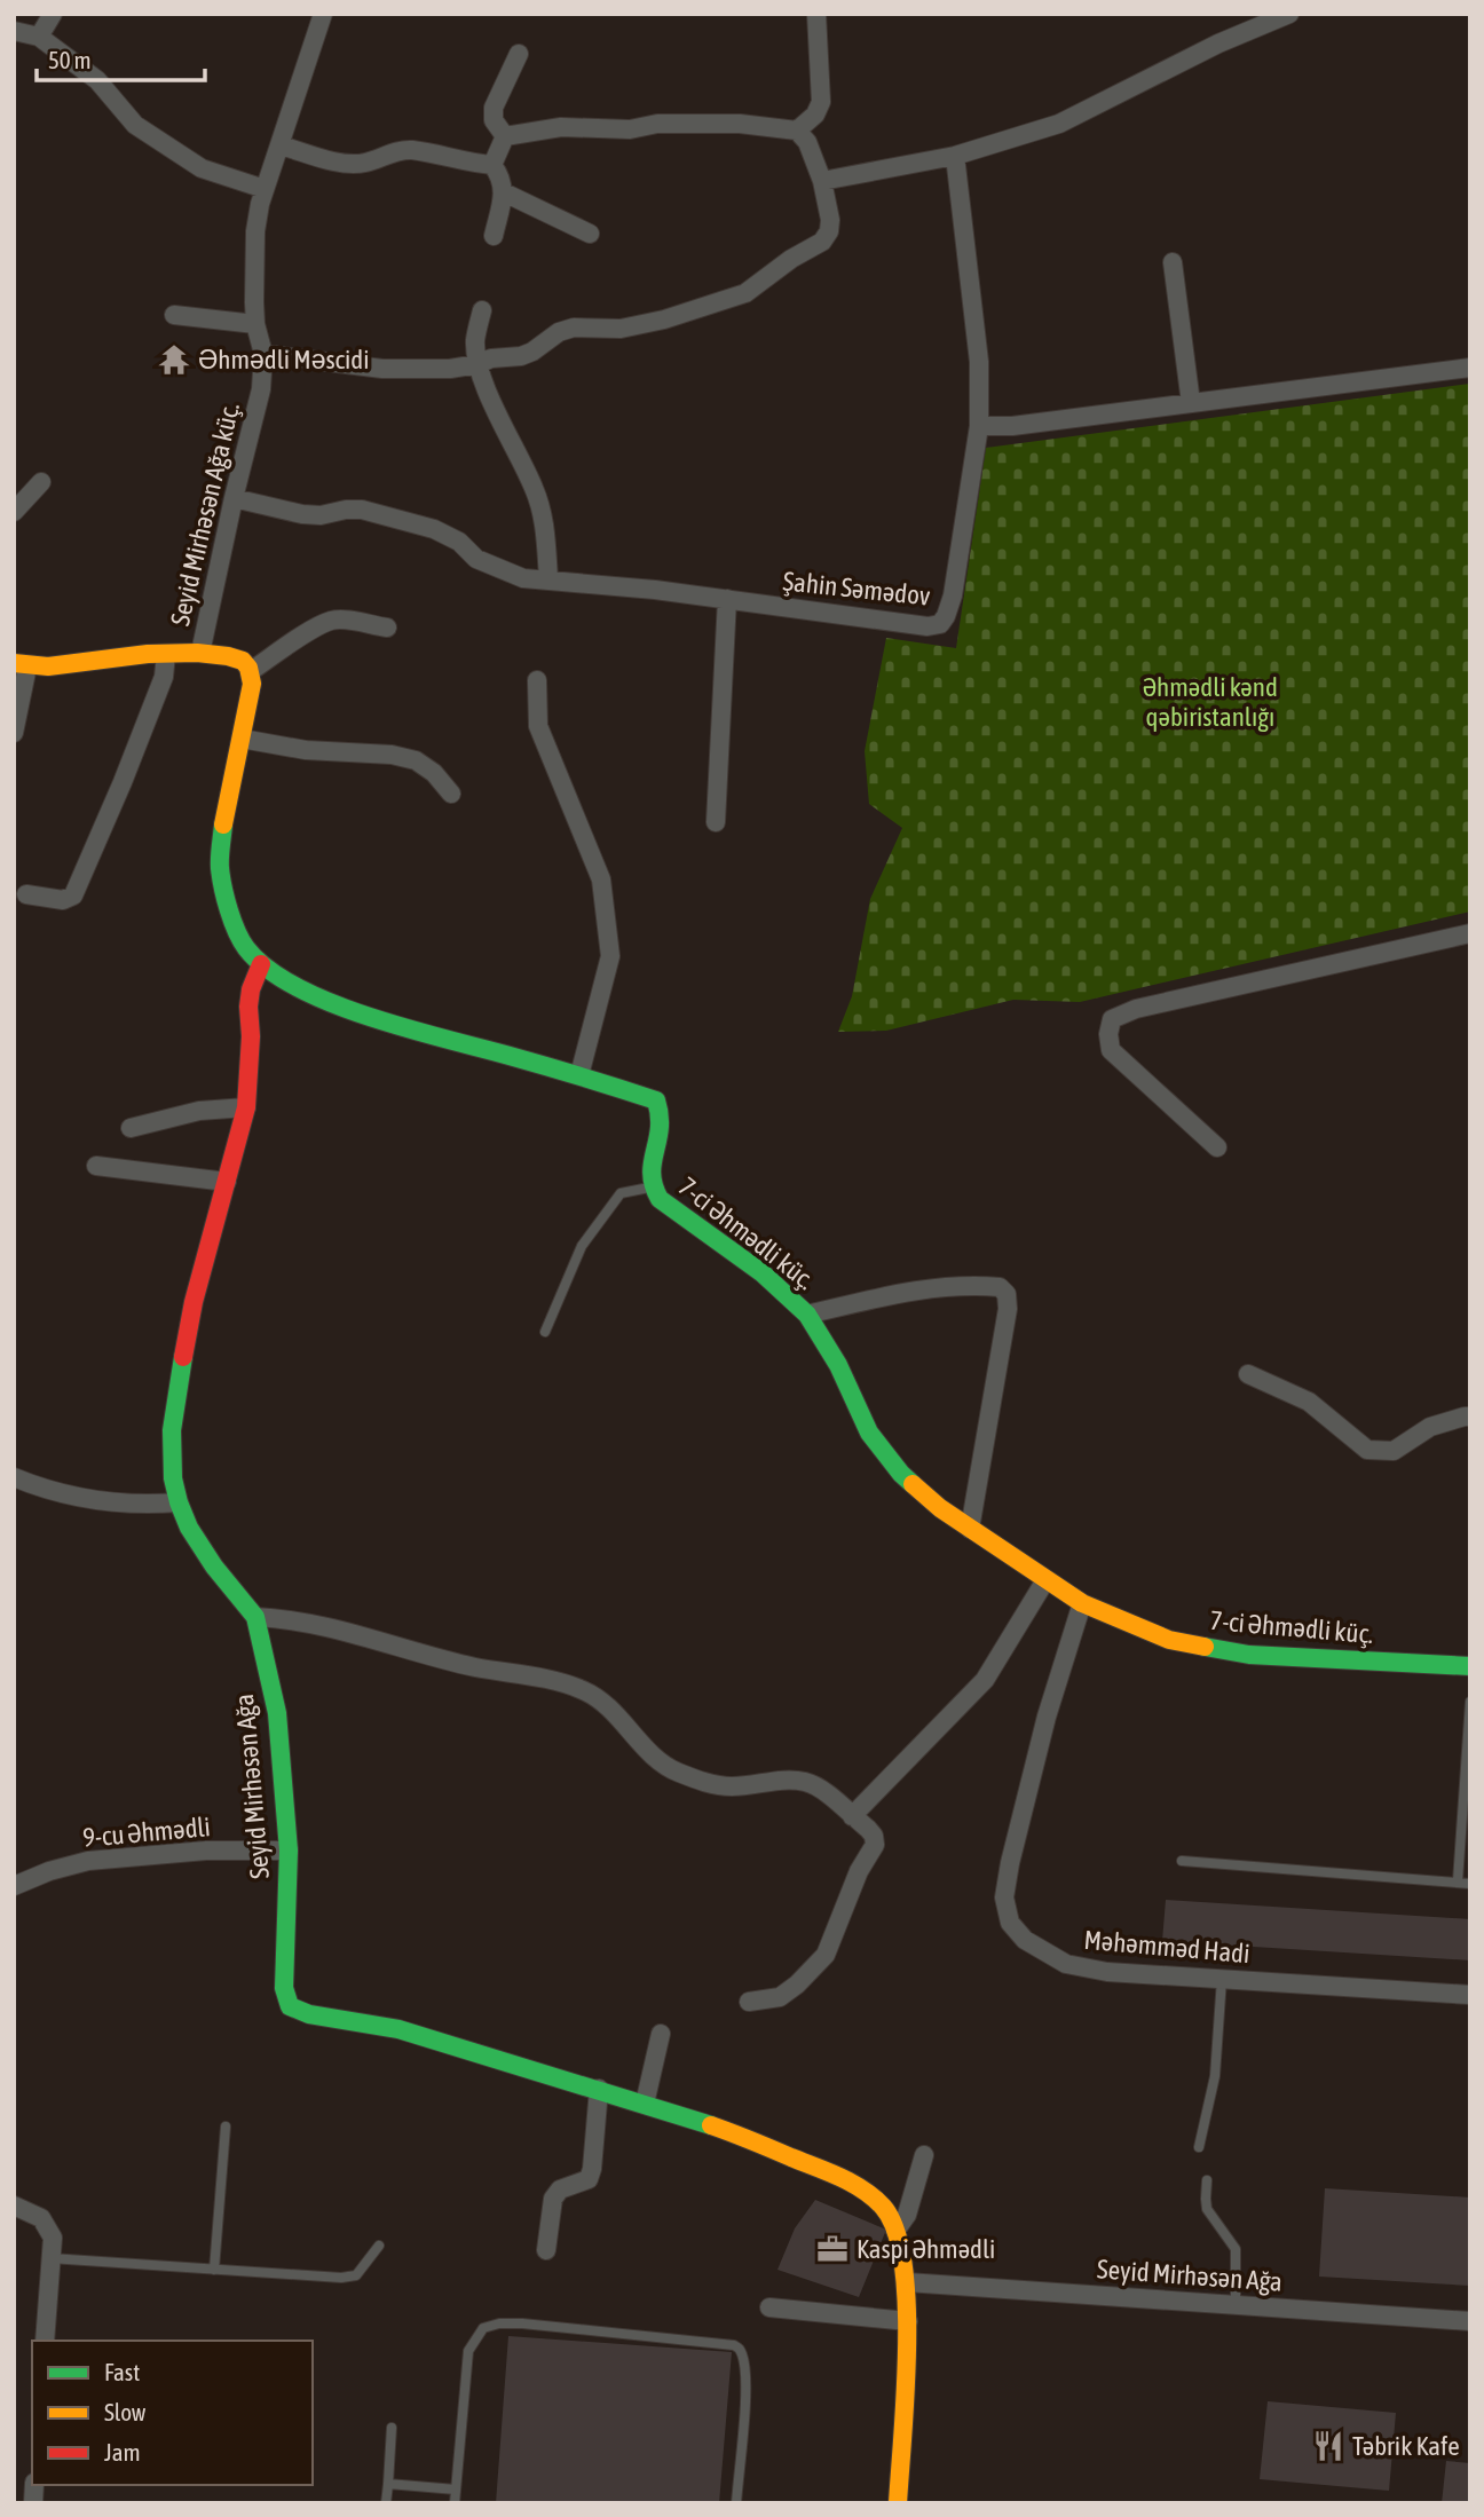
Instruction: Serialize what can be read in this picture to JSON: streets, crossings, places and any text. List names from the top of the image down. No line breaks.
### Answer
{"streets":{"street":["Seyid Mirhəsən Ağa küç.","Şahin Səmədov","7-ci Əhmədli küç.","Seyid Mirhəsən Ağa","9-cu Əhmədli","Məhəmməd Hadi"]},"crossings":[["Seyid Mirhəsən Ağa küç.","Şahin Səmədov"],["7-ci Əhmədli küç.","Seyid Mirhəsən Ağa"],["7-ci Əhmədli küç.","Məhəmməd Hadi"],["Seyid Mirhəsən Ağa","9-cu Əhmədli"]],"parks":["Əhmədli kənd qəbiristanlığı"],"places":{"temple":["Әhmәdli Mәscidi"],"office":["Kaspi Əhmədli"],"restaurant":["Təbrik Kafe"]},"legend":["Fast","Slow","Jam"],"scale_bar":"50 m"}
